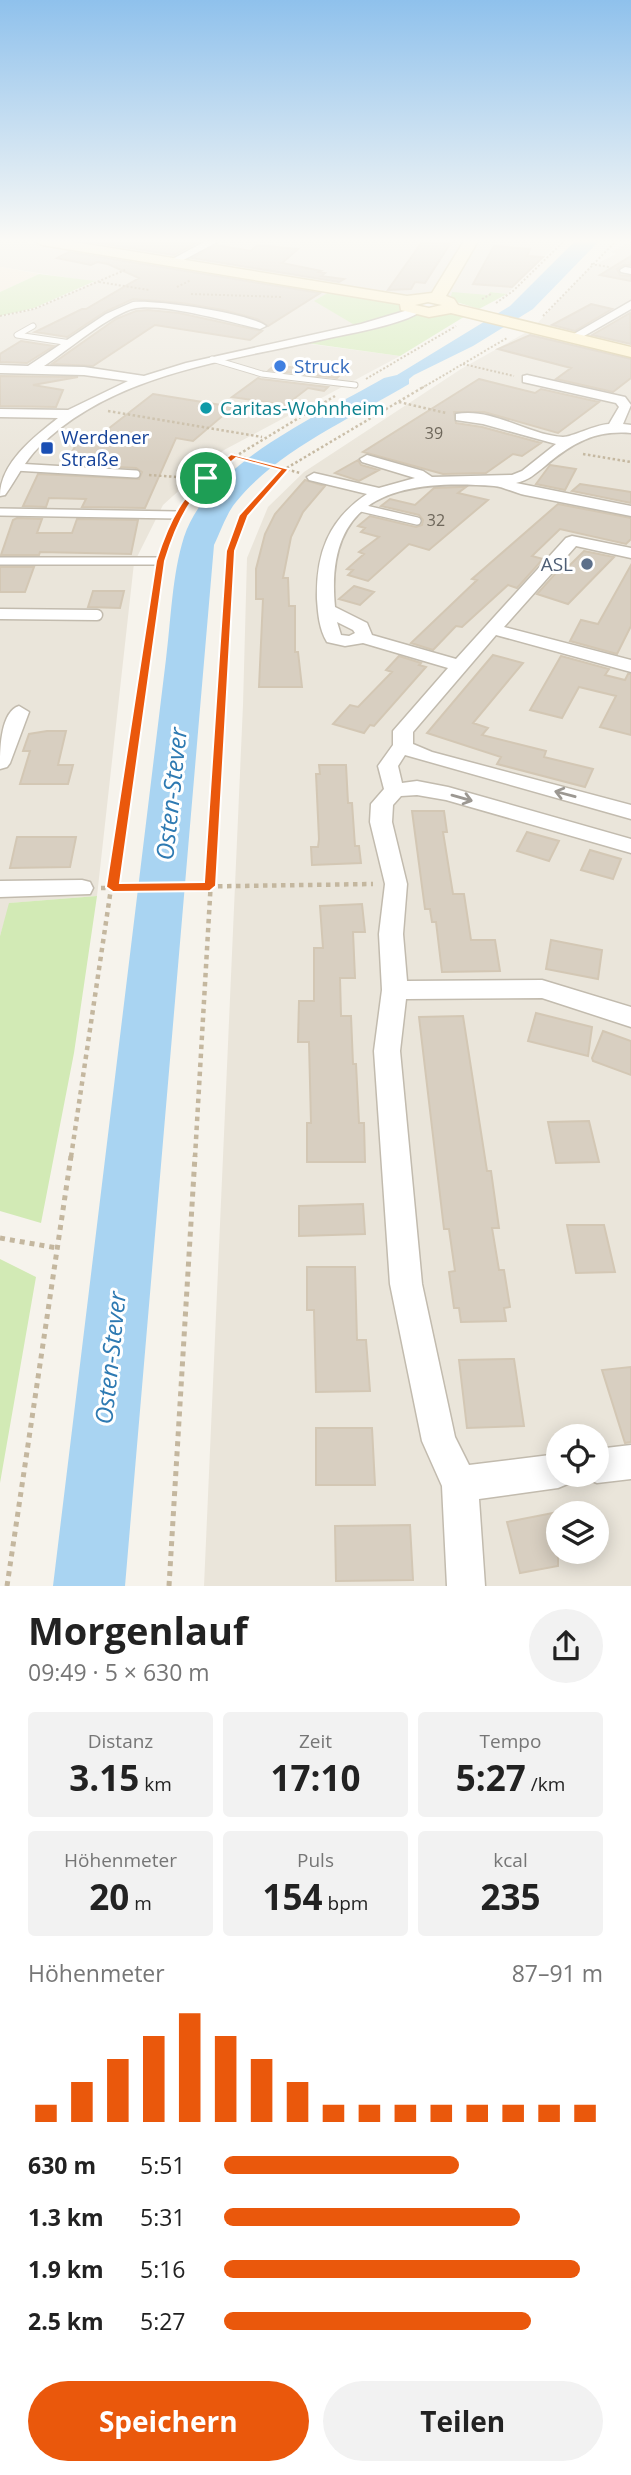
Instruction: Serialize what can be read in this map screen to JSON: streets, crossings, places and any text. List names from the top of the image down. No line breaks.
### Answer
{"water":["Osten-Stever"],"places":{"other":["Struck","Caritas-Wohnheim","ASL"],"transit":["Werdener Straße"]},"house_numbers":["39","32"],"page":{"heading":["Morgenlauf","09:49 · 5 × 630 m"],"stats":[["Distanz","3.15 km"],["Zeit","17:10"],["Tempo","5:27 /km"],["Höhenmeter","20 m"],["Puls","154 bpm"],["kcal","235"]],"chart":["Höhenmeter","87–91 m"],"list":[{"name":"630 m","note":"5:51"},{"name":"1.3 km","note":"5:31"},{"name":"1.9 km","note":"5:16"},{"name":"2.5 km","note":"5:27"}],"buttons":["Speichern","Teilen"]}}
